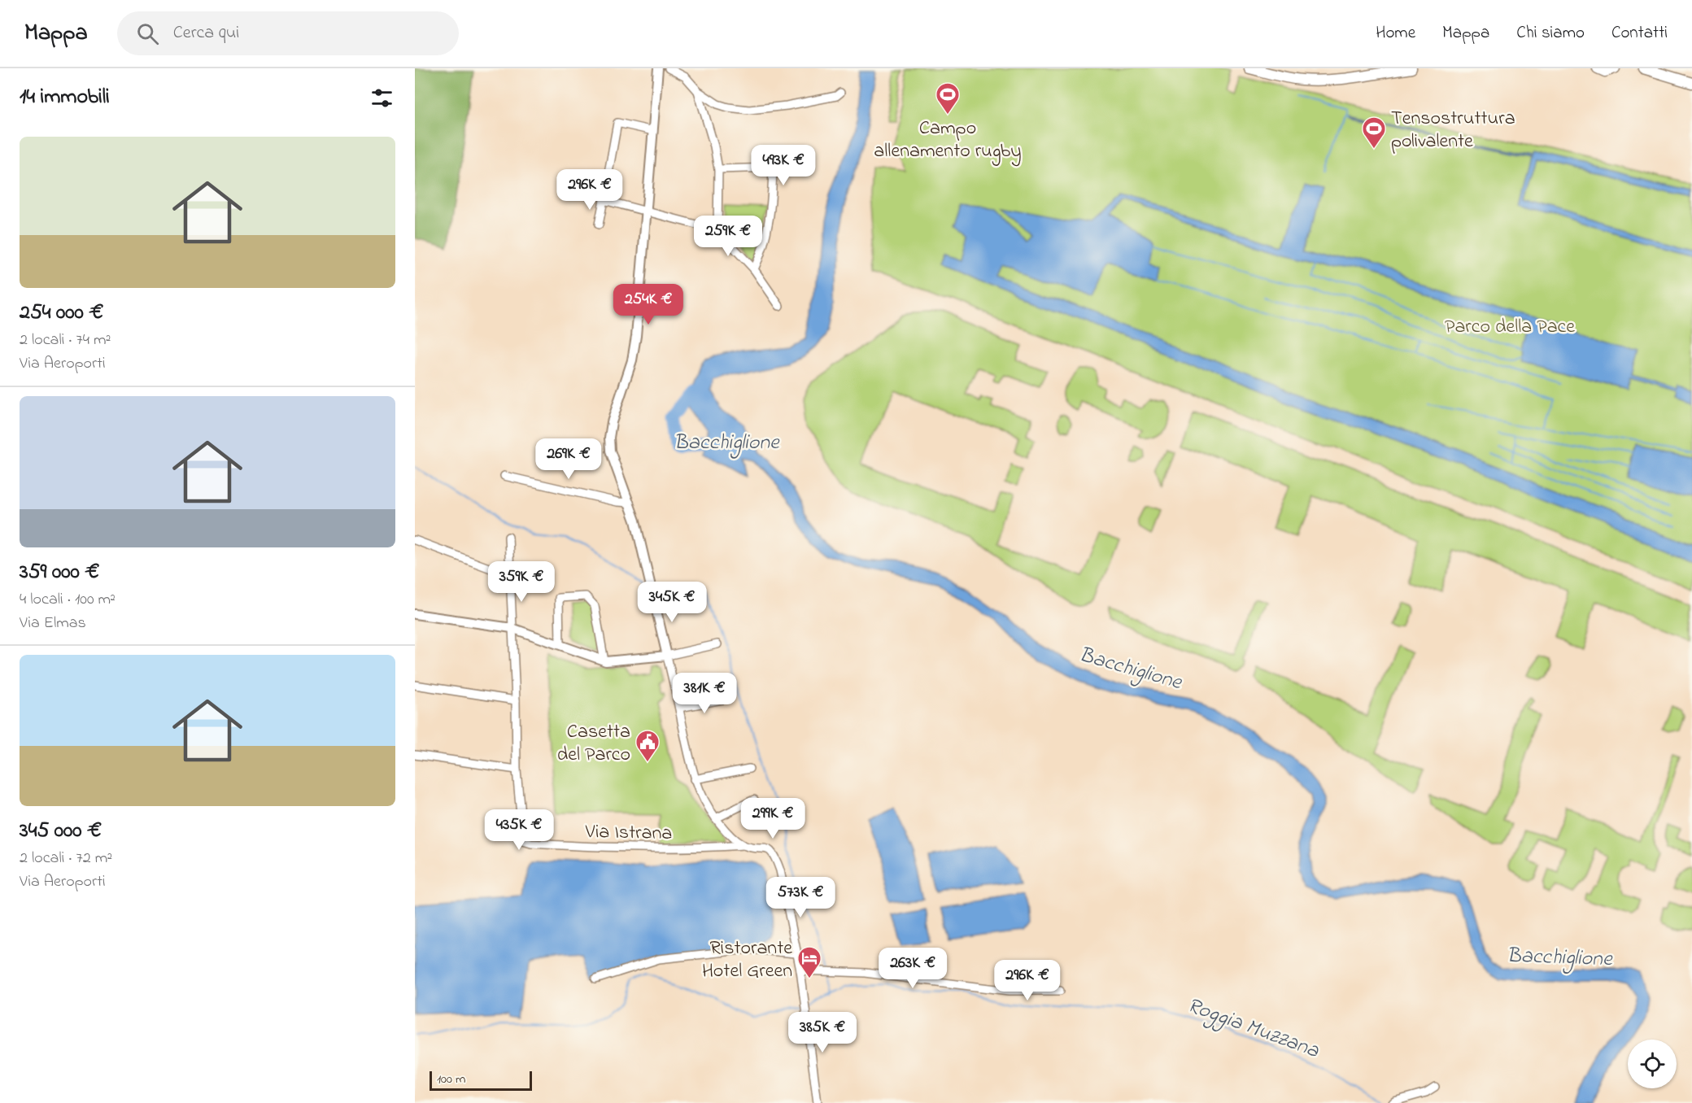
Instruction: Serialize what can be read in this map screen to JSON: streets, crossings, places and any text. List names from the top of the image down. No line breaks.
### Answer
{"streets":{"street":["Via Istrana"]},"water":["Bacchiglione","Roggia Muzzana"],"parks":["Parco della Pace"],"places":{"sports":["Campo allenamento rugby","Tensostruttura polivalente"],"public building":["Casetta del Parco"],"hotel":["Ristorante Hotel Green"]},"scale_bar":"100 m","page":{"header":"Mappa","search":"Cerca qui","nav":["Home","Mappa","Chi siamo","Contatti"],"heading":"14 immobili","list":[{"name":"254 000 €","note":"2 locali · 74 m² · Via Aeroporti"},{"name":"359 000 €","note":"4 locali · 100 m² · Via Elmas"},{"name":"345 000 €","note":"2 locali · 72 m² · Via Aeroporti"}],"price":["493K €","296K €","259K €","254K €","269K €","359K €","345K €","381K €","299K €","435K €","573K €","263K €","296K €","385K €"],"scale":"100 m"}}
